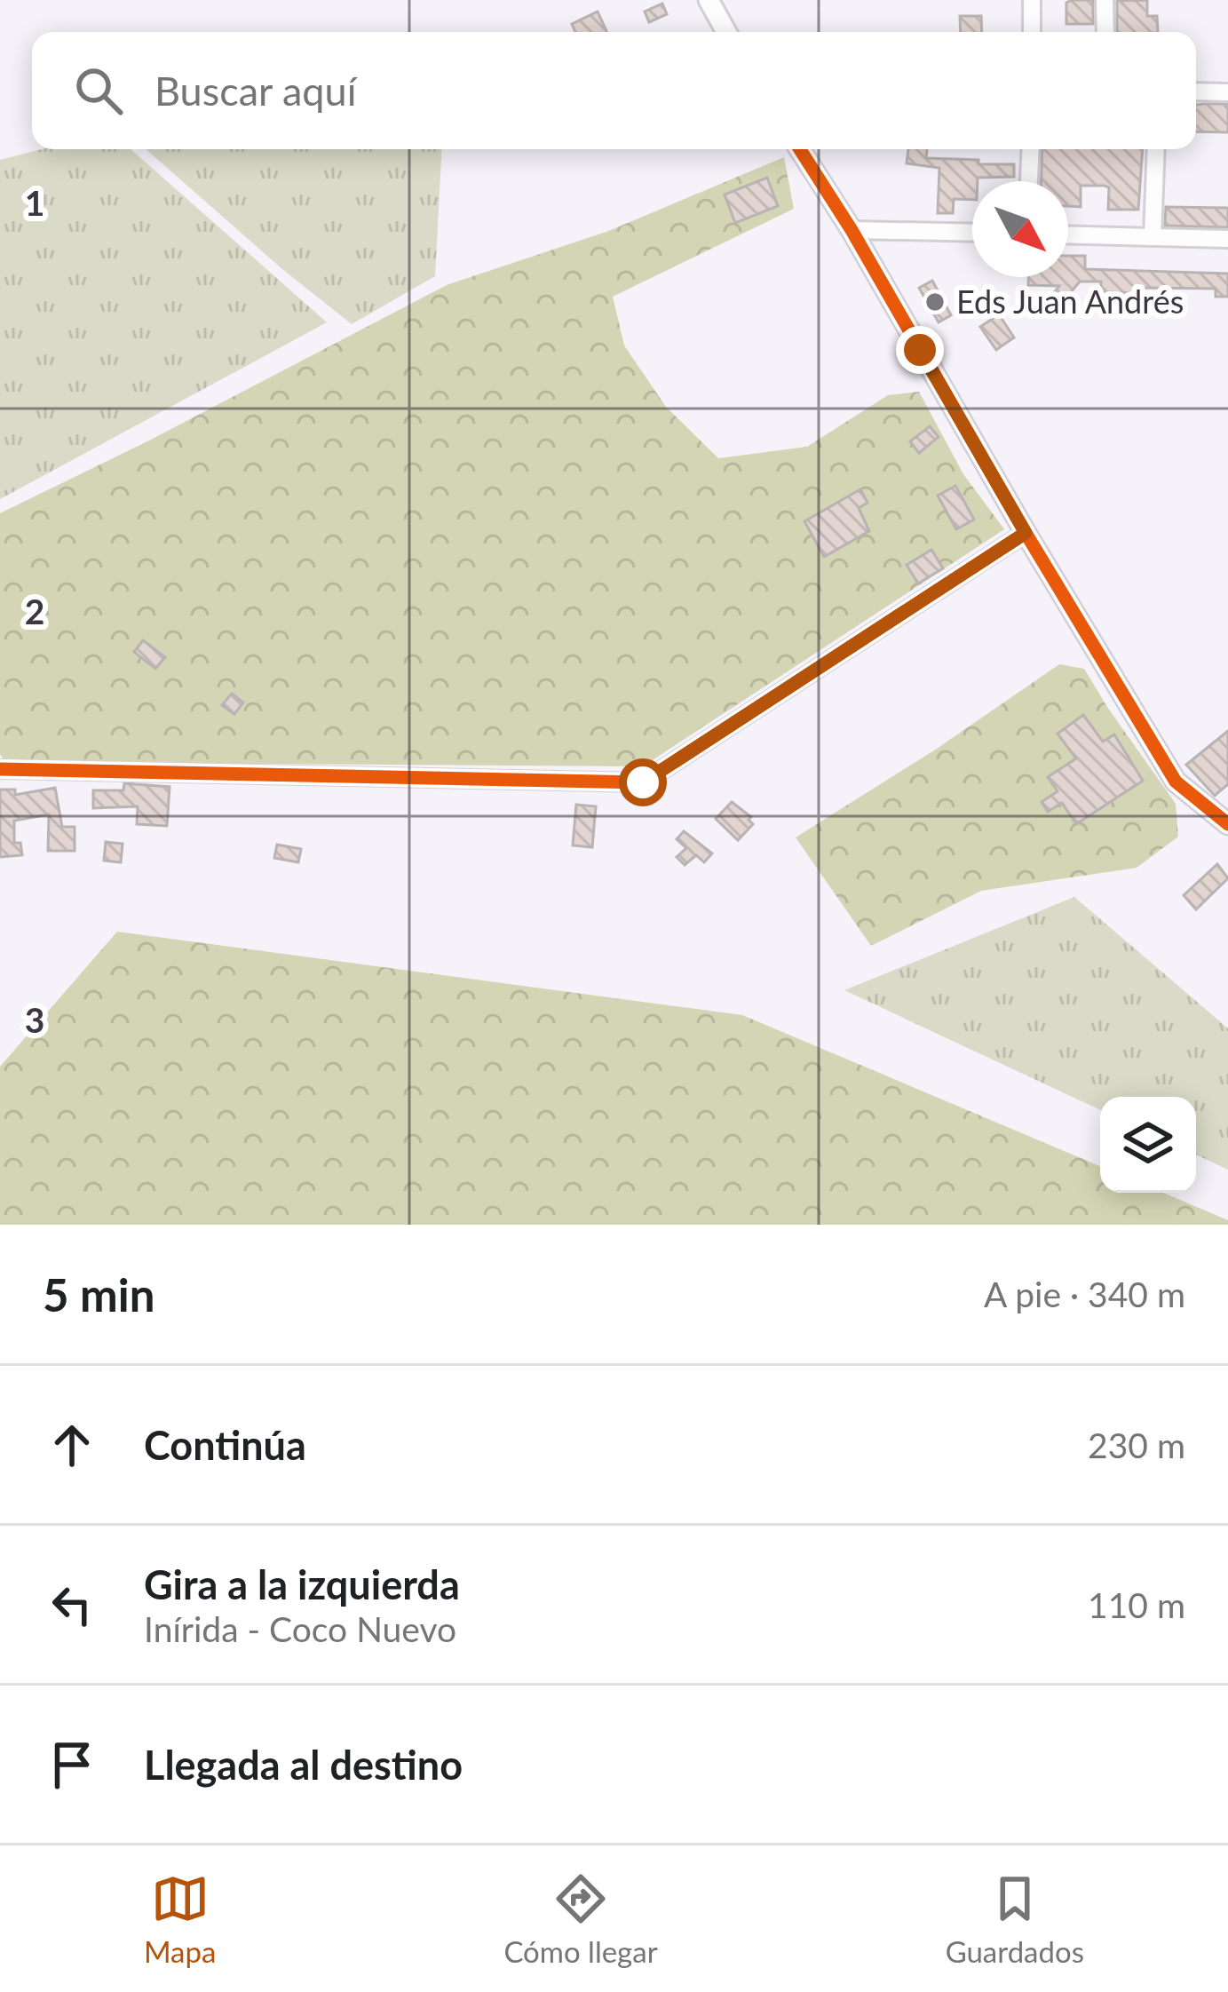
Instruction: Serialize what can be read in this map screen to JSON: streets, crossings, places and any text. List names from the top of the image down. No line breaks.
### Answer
{"places":["Eds Juan Andrés"],"north":"bottom right","page":{"search":"Buscar aquí","heading":["5 min","A pie · 340 m"],"list":[["Continúa","230 m"],["Gira a la izquierda","Inírida - Coco Nuevo","110 m"],"Llegada al destino"],"nav":["Mapa","Cómo llegar","Guardados"]},"grid":{"rows":["1","2","3"]}}
